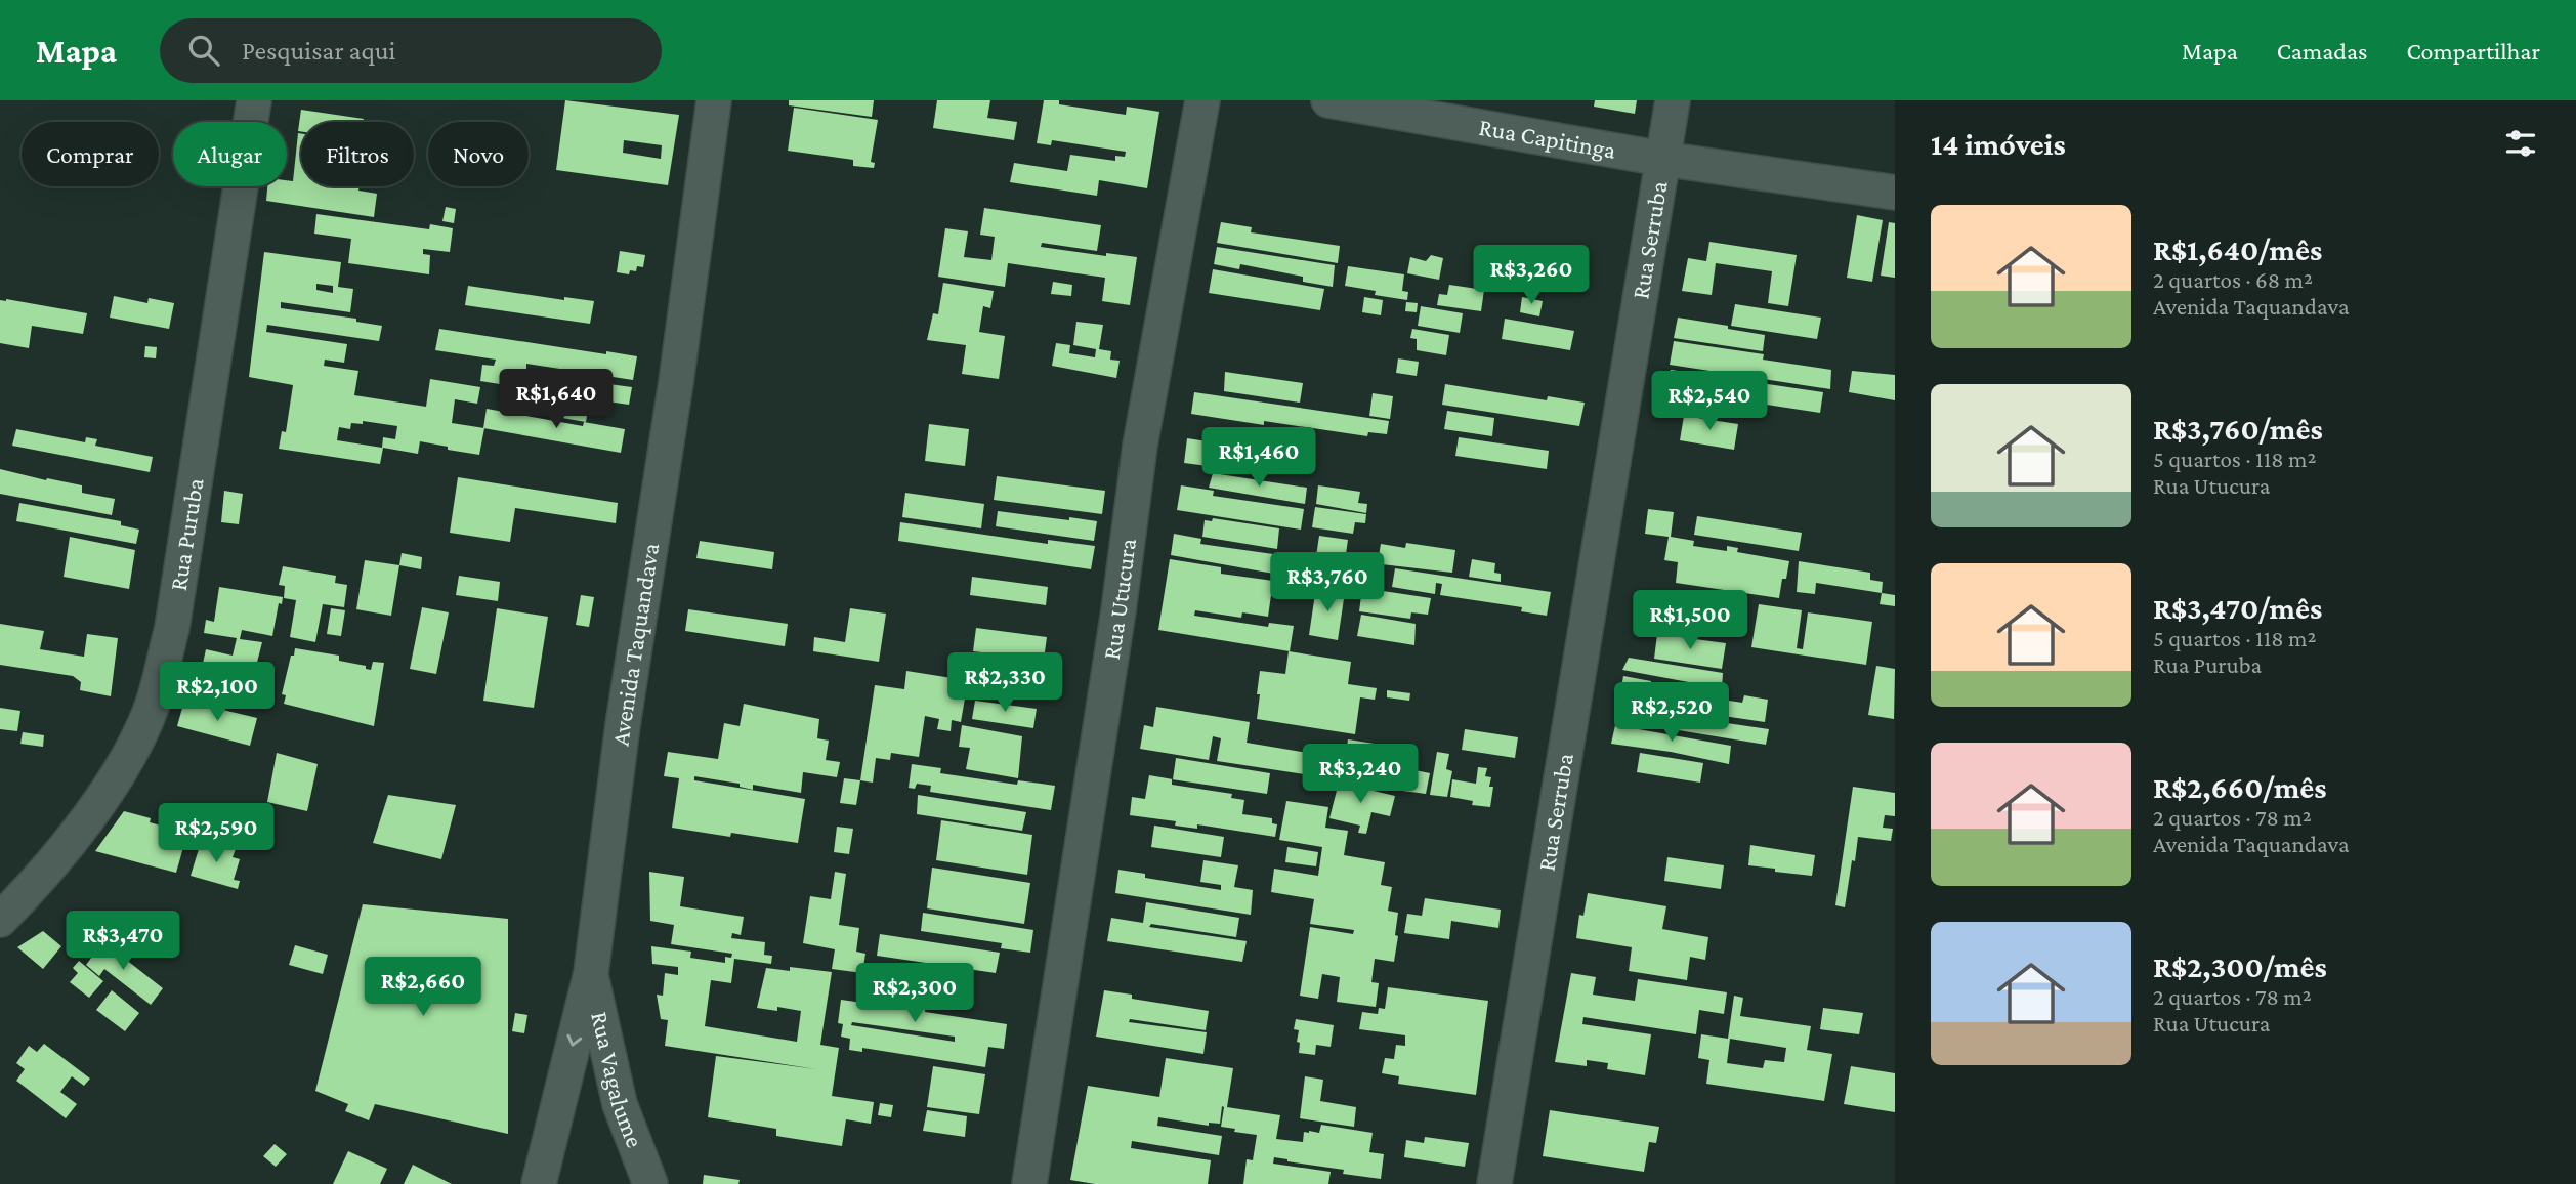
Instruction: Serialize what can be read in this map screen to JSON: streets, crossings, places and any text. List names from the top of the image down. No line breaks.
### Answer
{"streets":{"street":["Rua Capitinga","Rua Serruba","Rua Puruba","Rua Utucura","Avenida Taquandava","Rua Vagalume"]},"crossings":[["Rua Capitinga","Rua Serruba"],["Avenida Taquandava","Rua Vagalume"]],"page":{"header":"Mapa","search":"Pesquisar aqui","nav":["Mapa","Camadas","Compartilhar"],"heading":"14 imóveis","chip":["Comprar","Alugar","Filtros","Novo"],"list":[{"name":"R$1,640/mês","note":"2 quartos · 68 m² · Avenida Taquandava"},{"name":"R$3,760/mês","note":"5 quartos · 118 m² · Rua Utucura"},{"name":"R$3,470/mês","note":"5 quartos · 118 m² · Rua Puruba"},{"name":"R$2,660/mês","note":"2 quartos · 78 m² · Avenida Taquandava"},{"name":"R$2,300/mês","note":"2 quartos · 78 m² · Rua Utucura"}],"price":["R$3,260","R$1,640","R$2,540","R$1,460","R$3,760","R$1,500","R$2,330","R$2,100","R$2,520","R$3,240","R$2,590","R$3,470","R$2,660","R$2,300"]}}
